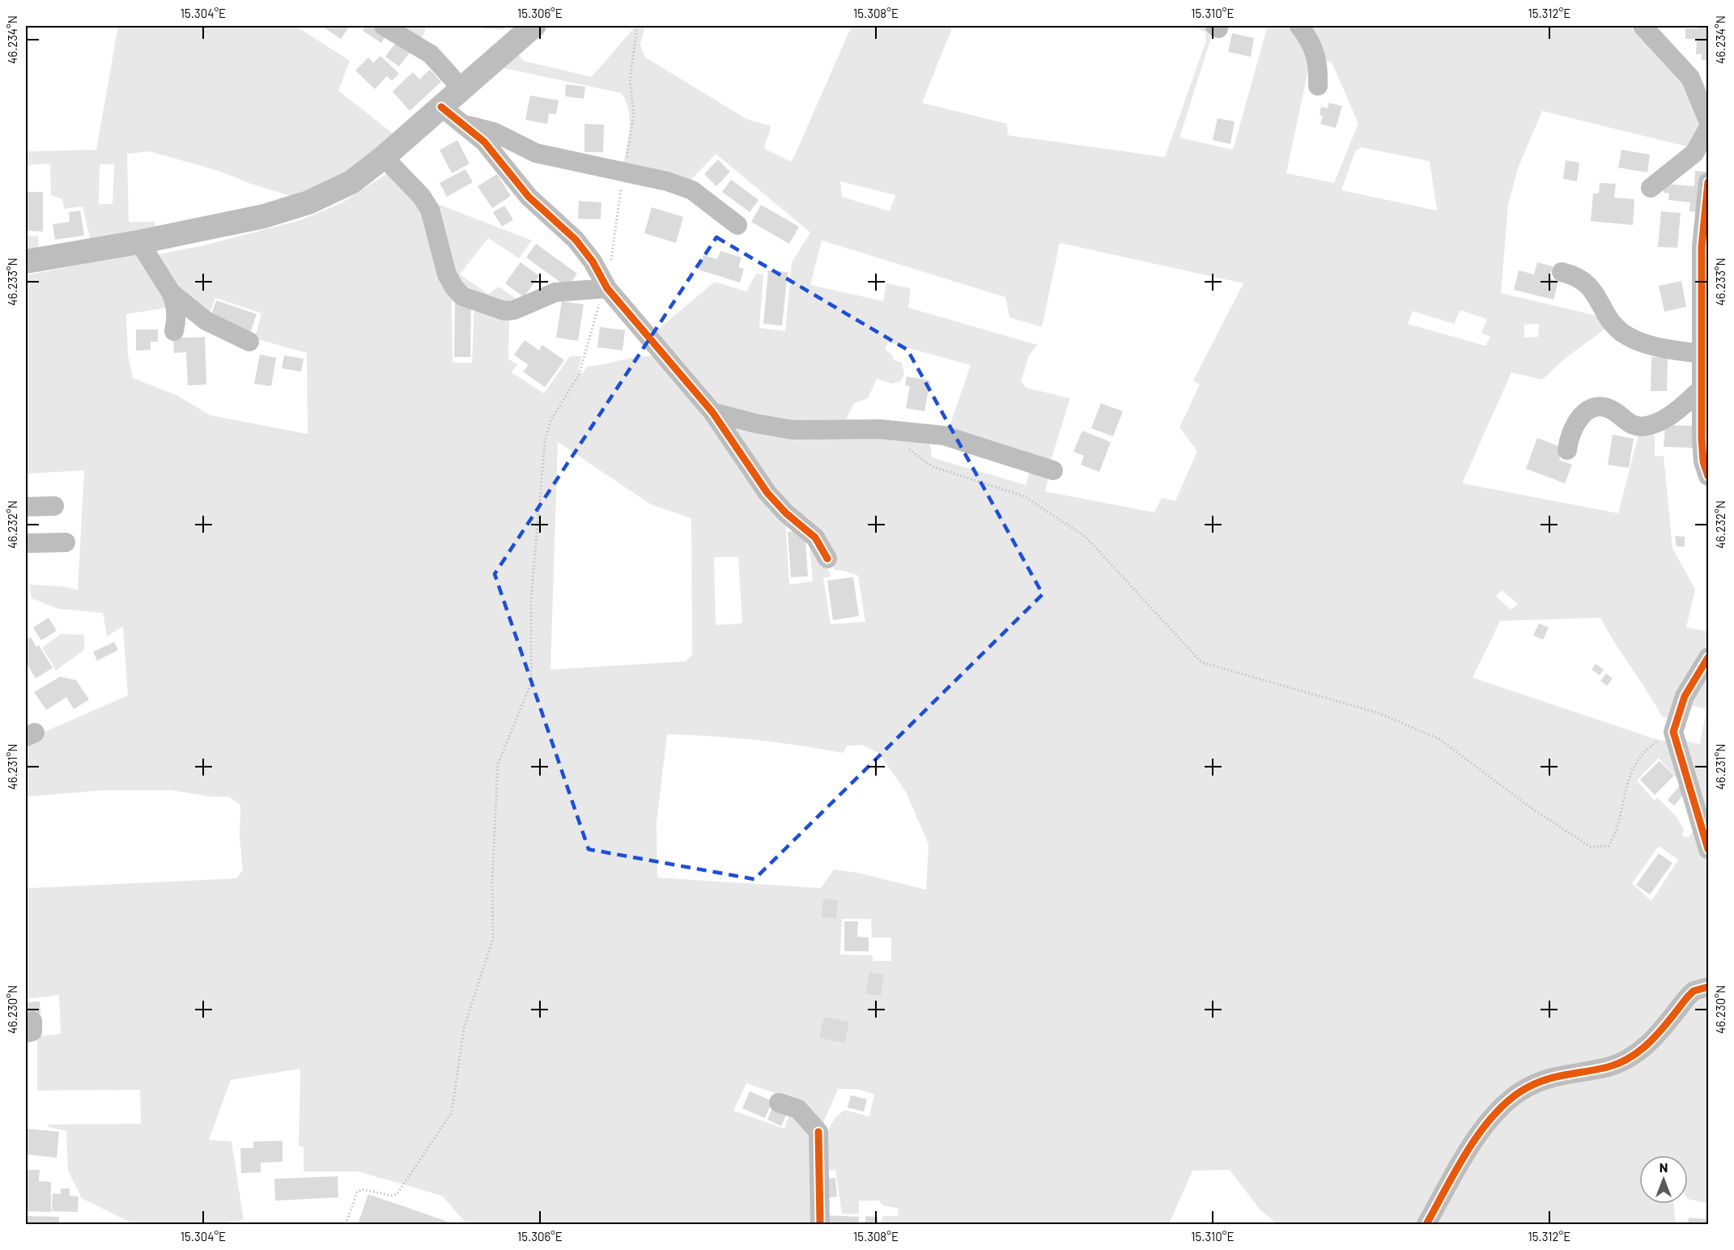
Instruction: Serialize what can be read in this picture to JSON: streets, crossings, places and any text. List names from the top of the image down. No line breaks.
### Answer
{"north":"top","coordinates":["15.304°E","15.306°E","15.308°E","15.310°E","15.312°E","46.234°N","46.233°N","46.232°N","46.231°N","46.230°N"]}
